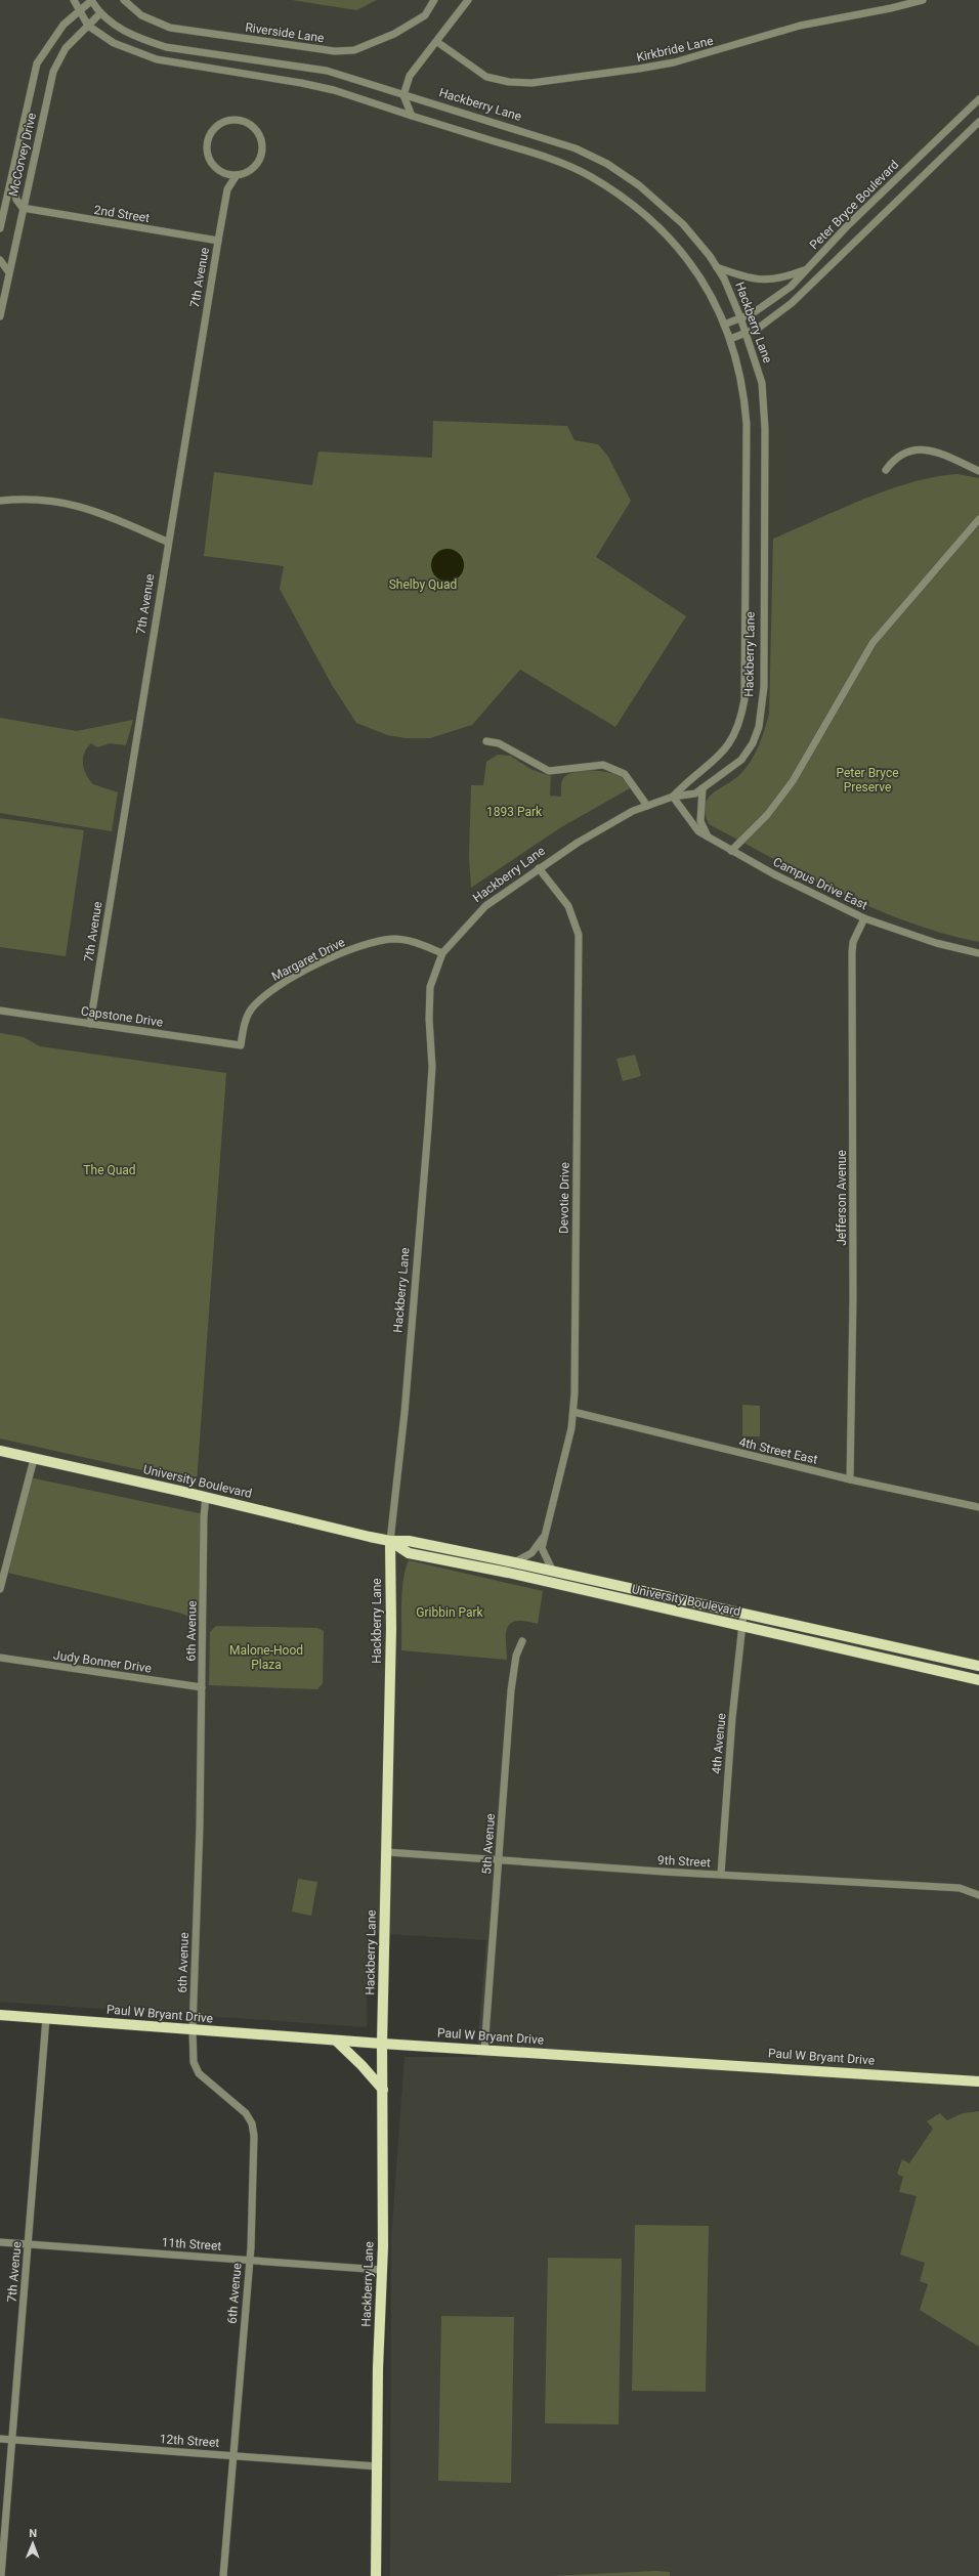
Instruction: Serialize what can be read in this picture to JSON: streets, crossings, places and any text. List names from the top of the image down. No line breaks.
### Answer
{"streets":{"main road":["Hackberry Lane","University Boulevard","Paul W Bryant Drive"],"street":["Riverside Lane","Kirkbride Lane","McCorvey Drive","Peter Bryce Boulevard","2nd Street","7th Avenue","Campus Drive East","Margaret Drive","Capstone Drive","Devotie Drive","Jefferson Avenue","4th Street East","6th Avenue","Judy Bonner Drive","4th Avenue","5th Avenue","9th Street","11th Street","12th Street"]},"crossings":[["Hackberry Lane","McCorvey Drive"],["Hackberry Lane","Peter Bryce Boulevard"],["Hackberry Lane","Campus Drive East"],["Hackberry Lane","Margaret Drive"],["Hackberry Lane","Devotie Drive"],["Hackberry Lane","University Boulevard"],["Hackberry Lane","9th Street"],["Hackberry Lane","Paul W Bryant Drive"],["Hackberry Lane","11th Street"],["Hackberry Lane","12th Street"],["McCorvey Drive","2nd Street"],["2nd Street","7th Avenue"],["7th Avenue","Capstone Drive"],["7th Avenue","Paul W Bryant Drive"],["7th Avenue","11th Street"],["7th Avenue","12th Street"],["Campus Drive East","Jefferson Avenue"],["Margaret Drive","Capstone Drive"],["Devotie Drive","4th Street East"],["Devotie Drive","University Boulevard"],["Jefferson Avenue","4th Street East"],["University Boulevard","6th Avenue"],["University Boulevard","4th Avenue"],["6th Avenue","Judy Bonner Drive"],["6th Avenue","Paul W Bryant Drive"],["6th Avenue","11th Street"],["6th Avenue","12th Street"],["4th Avenue","9th Street"],["5th Avenue","9th Street"],["5th Avenue","Paul W Bryant Drive"]],"parks":["Shelby Quad","Peter Bryce Preserve","1893 Park","The Quad","Gribbin Park","Malone-Hood Plaza"],"north":"top"}
